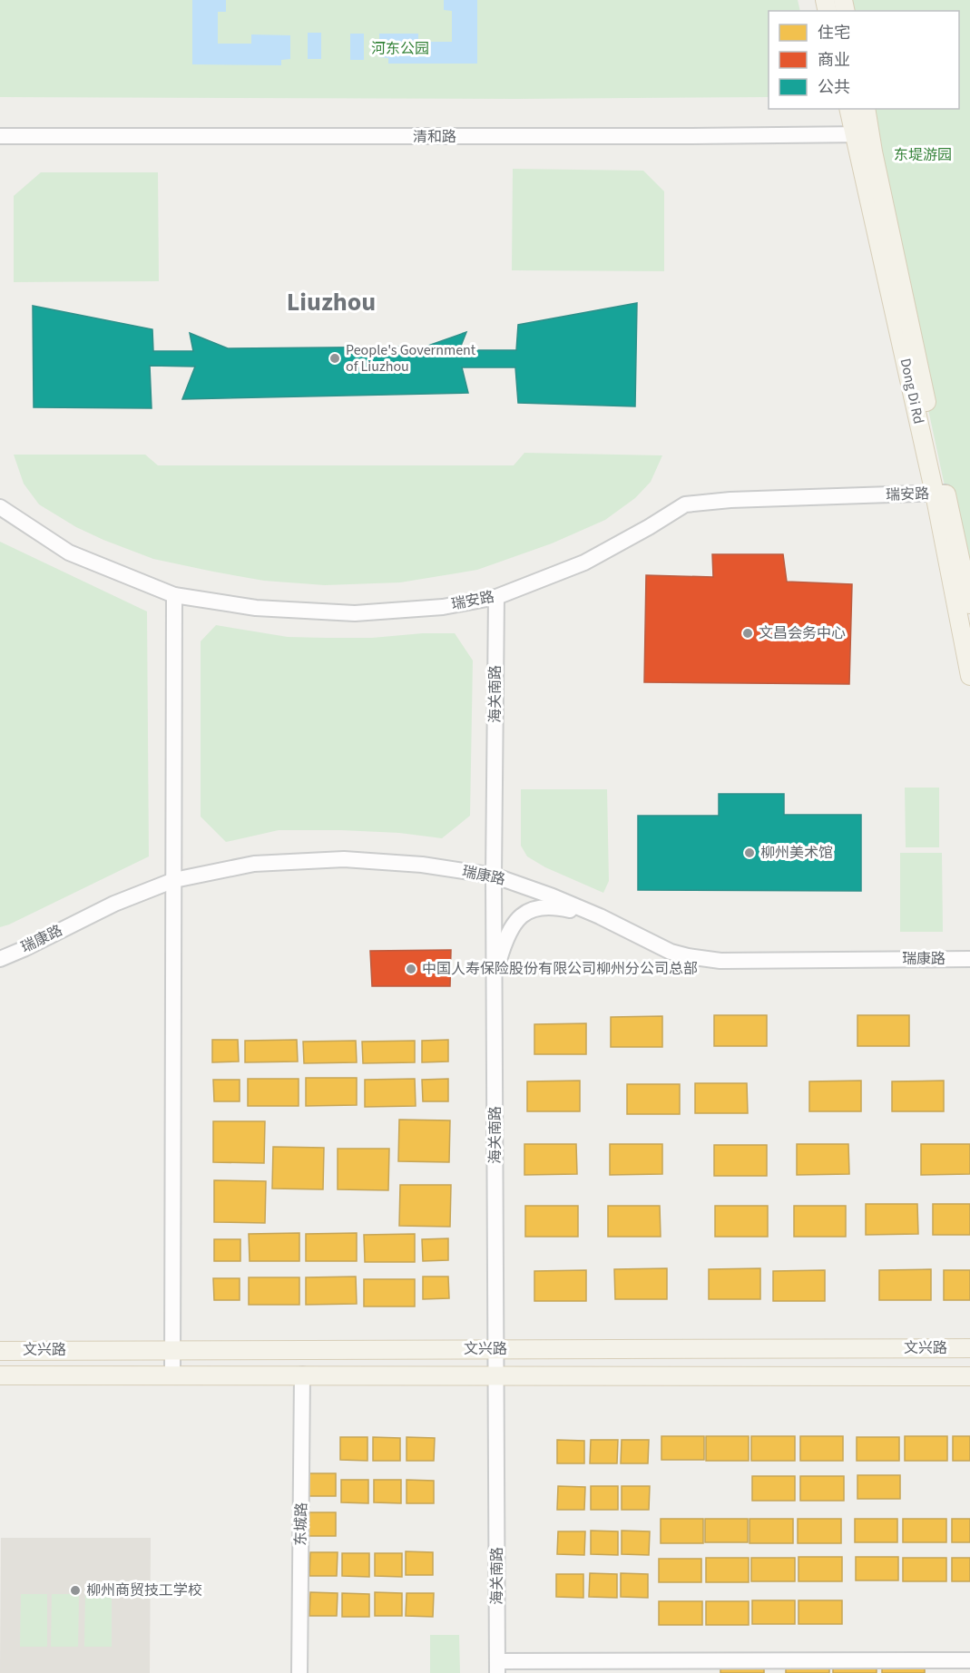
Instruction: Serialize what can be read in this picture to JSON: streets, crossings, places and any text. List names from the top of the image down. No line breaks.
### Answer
{"streets":{"main road":["文兴路"],"street":["清和路","瑞安路","海关南路","瑞康路","东城路"]},"crossings":[["瑞安路","海关南路"],["海关南路","瑞康路"],["海关南路","文兴路"],["文兴路","东城路"]],"districts":["Liuzhou"],"parks":["河东公园","东堤游园"],"places":["People's Government of Liuzhou","文昌会务中心","柳州美术馆","中国人寿保险股份有限公司柳州分公司总部","柳州商贸技工学校"],"legend":["住宅","商业","公共"]}
